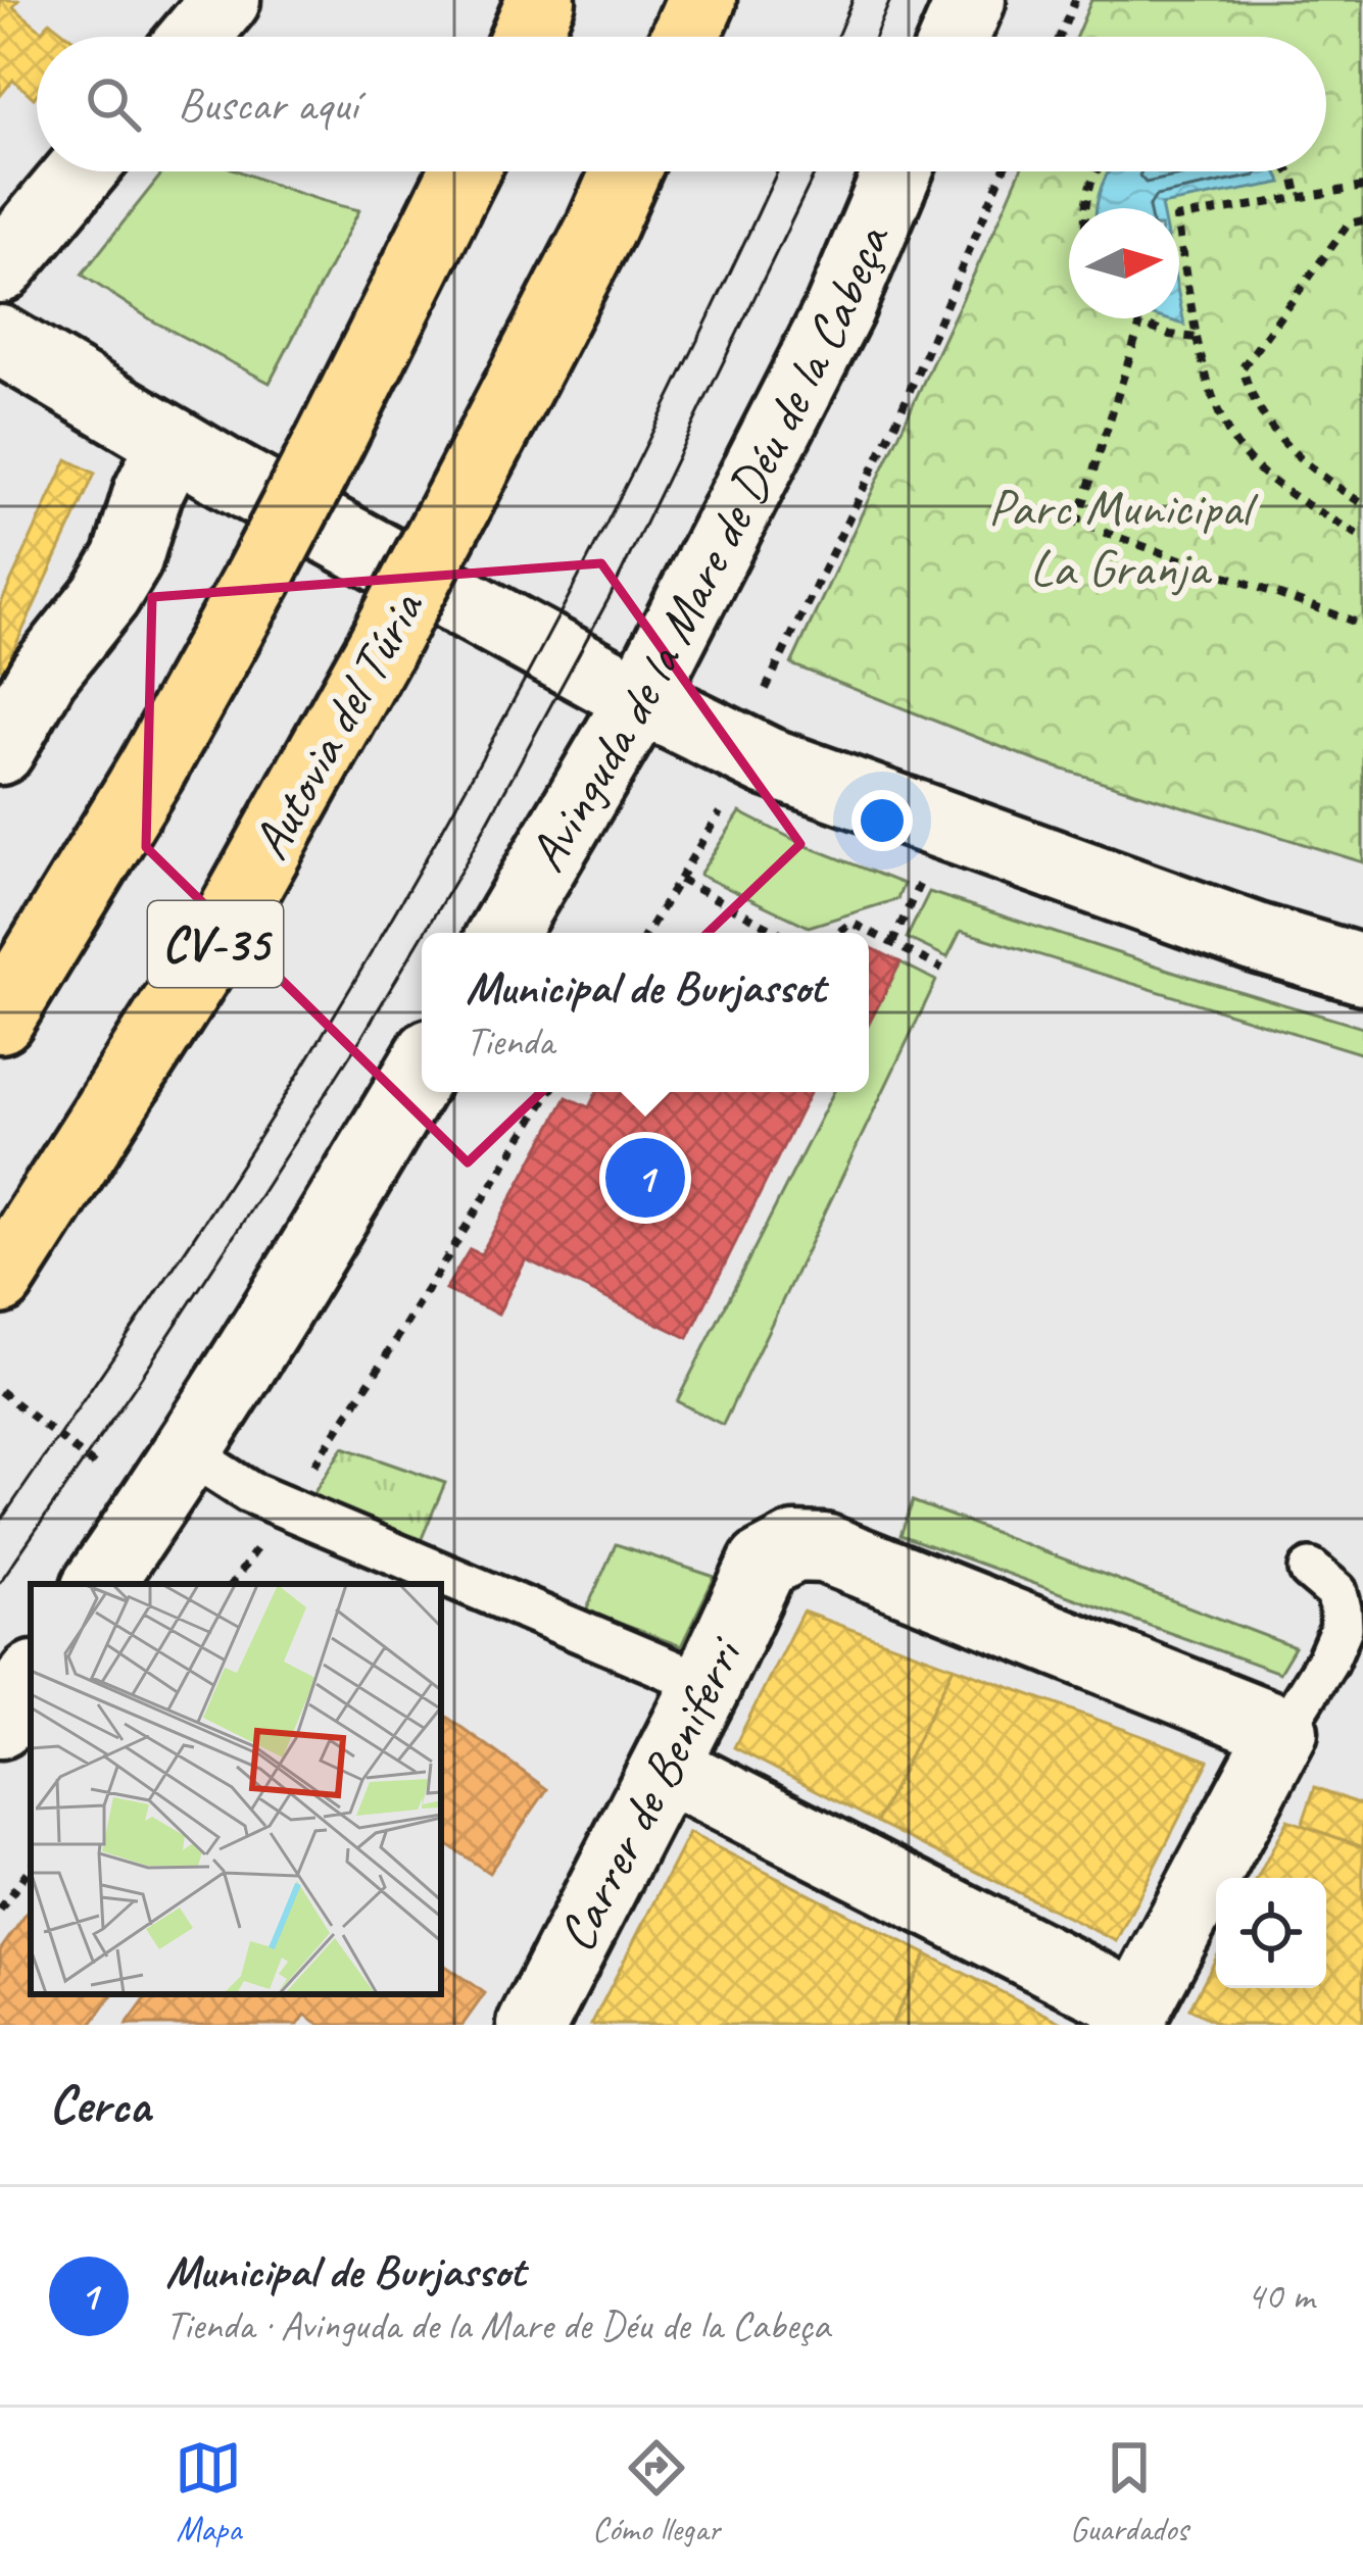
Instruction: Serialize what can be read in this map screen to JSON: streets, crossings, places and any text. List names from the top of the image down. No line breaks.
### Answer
{"streets":{"highway":["Autovia del Túria","CV-35"],"street":["Avinguda de la Mare de Déu de la Cabeça","Carrer de Beniferri"]},"parks":["Parc Municipal La Granja"],"north":"right","page":{"search":"Buscar aquí","popup":["Municipal de Burjassot","Tienda"],"pins":"1","heading":"Cerca","list":[{"mark":"1","name":"Municipal de Burjassot","note":"Tienda · Avinguda de la Mare de Déu de la Cabeça","value":"40 m"}],"nav":["Mapa","Cómo llegar","Guardados"]}}
